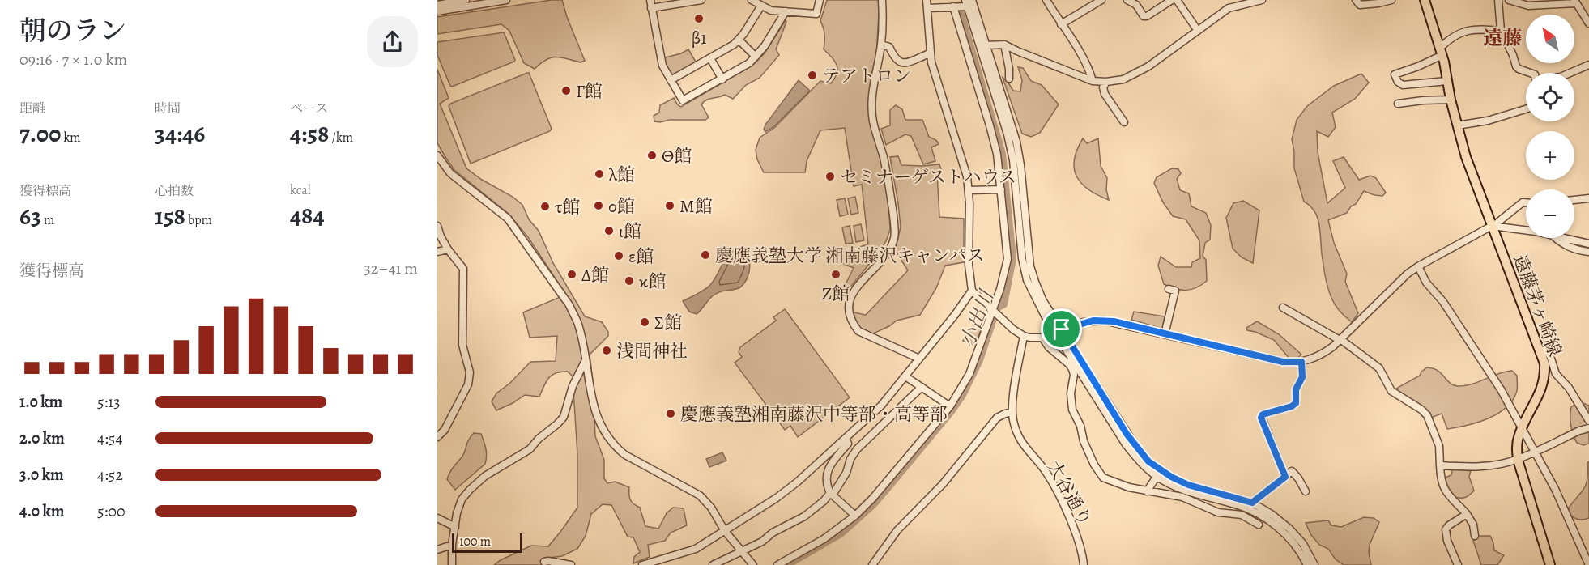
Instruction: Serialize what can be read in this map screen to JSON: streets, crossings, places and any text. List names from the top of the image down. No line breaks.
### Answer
{"streets":{"main road":["遠藤茅ヶ崎線"],"street":["大谷通り"]},"districts":["遠藤"],"water":["小出川"],"places":["β1","テアトロン","Γ館","Θ館","λ館","セミナーゲストハウス","ο館","Μ館","τ館","ι館","慶應義塾大学 湘南藤沢キャンパス","ε館","Δ館","Ζ館","κ館","Σ館","浅間神社","慶應義塾湘南藤沢中等部・高等部"],"scale_bar":"100 m","north":"top left","page":{"heading":["朝のラン","09:16 · 7 × 1.0 km"],"map_buttons":["+","−"],"stats":[["距離","7.00 km"],["時間","34:46"],["ペース","4:58 /km"],["獲得標高","63 m"],["心拍数","158 bpm"],["kcal","484"]],"chart":["獲得標高","32–41 m"],"list":[{"name":"1.0 km","note":"5:13"},{"name":"2.0 km","note":"4:54"},{"name":"3.0 km","note":"4:52"},{"name":"4.0 km","note":"5:00"}],"scale":"100 m"}}
